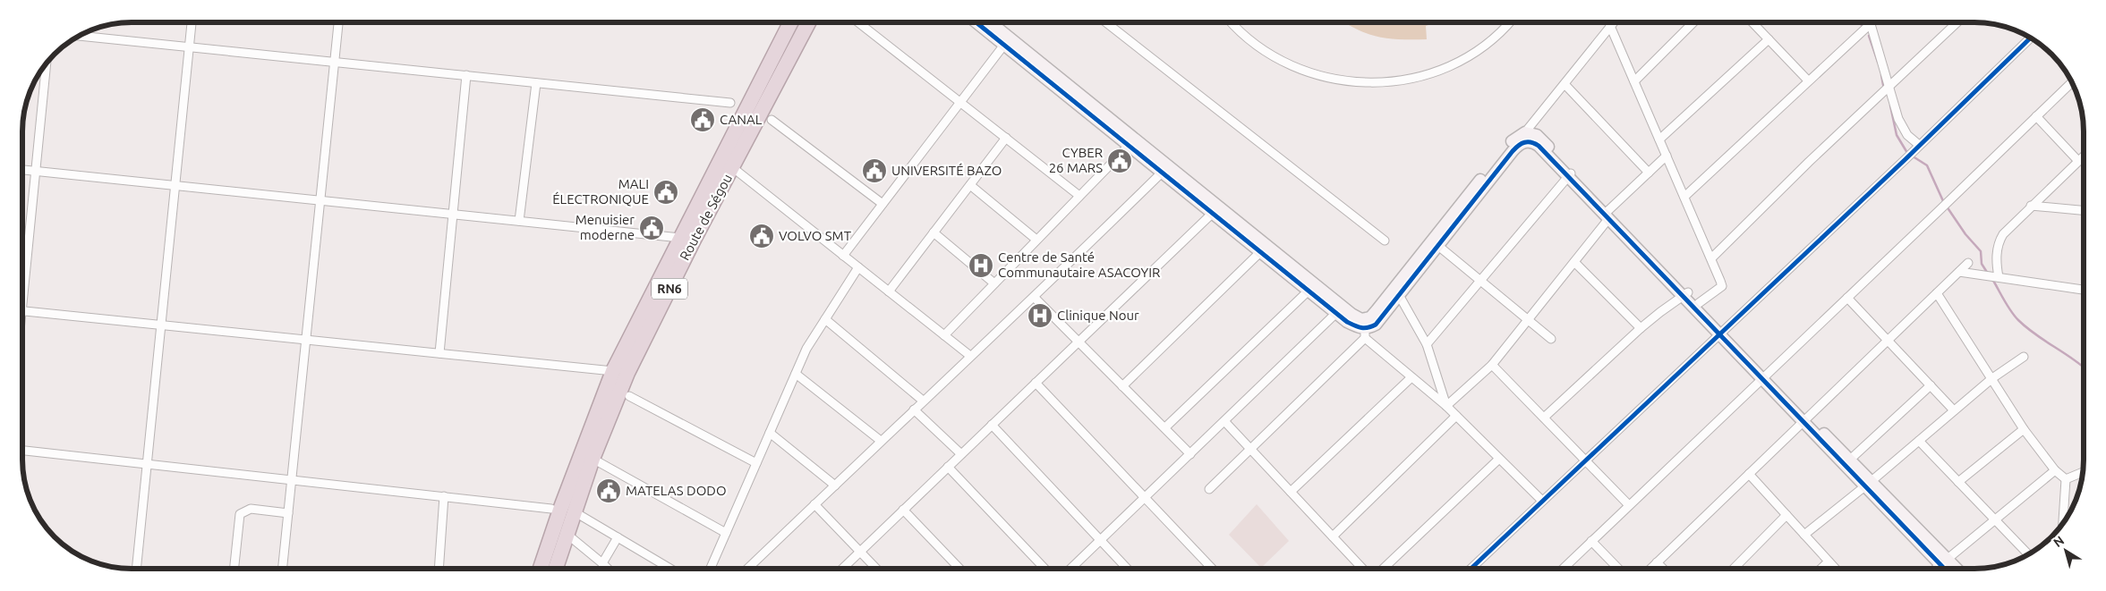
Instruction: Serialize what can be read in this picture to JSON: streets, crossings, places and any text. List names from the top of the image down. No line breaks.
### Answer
{"streets":{"highway":["Route de Ségou","RN6"]},"places":{"public building":["CANAL","CYBER 26 MARS","UNIVERSITÉ BAZO","MALI ÉLECTRONIQUE","Menuisier moderne","VOLVO SMT","MATELAS DODO"],"hospital":["Centre de Santé Communautaire ASACOYIR","Clinique Nour"]},"north":"top left"}
